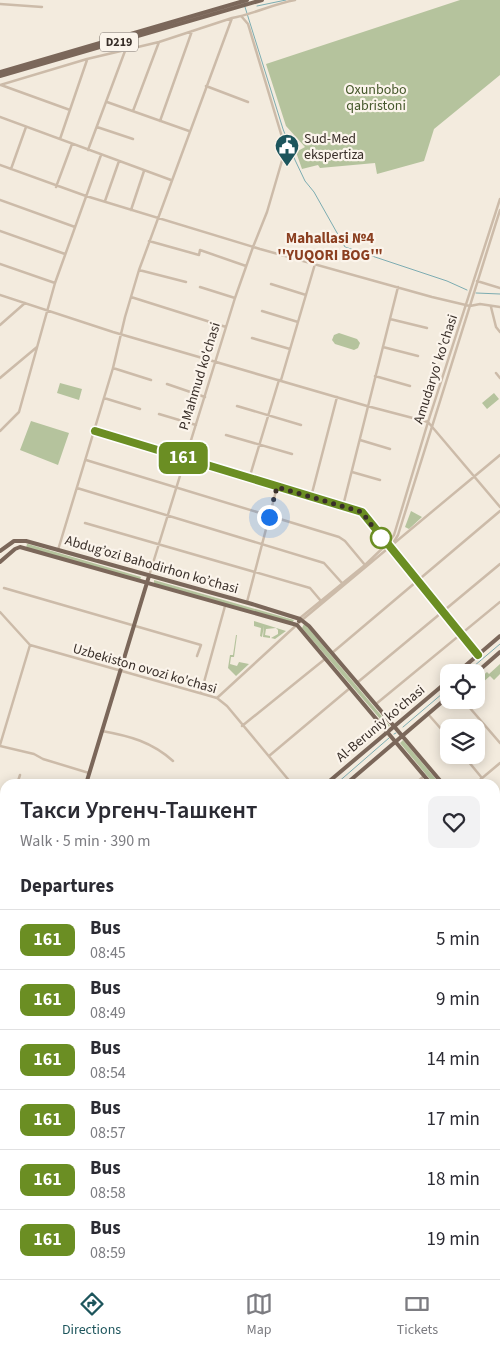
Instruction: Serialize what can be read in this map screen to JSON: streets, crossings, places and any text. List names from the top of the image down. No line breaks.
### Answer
{"streets":{"main road":["D219","P.Mahmud ko'chasi","Abdug’ozi Bahodirhon ko’chasi","Al-Beruniy ko’chasi"],"street":["Amudaryo' ko'chasi","Uzbekiston ovozi ko'chasi"]},"crossings":[["D219","P.Mahmud ko'chasi"],["Amudaryo' ko'chasi","Abdug’ozi Bahodirhon ko’chasi"],["P.Mahmud ko'chasi","Abdug’ozi Bahodirhon ko’chasi"],["P.Mahmud ko'chasi","Uzbekiston ovozi ko'chasi"],["Abdug’ozi Bahodirhon ko’chasi","Uzbekiston ovozi ko'chasi"]],"districts":["Mahallasi №4 ''YUQORI BOG'\""],"parks":["Oxunbobo qabristoni"],"places":{"public building":["Sud-Med ekspertiza"]},"lines":["bus line 161"],"page":{"on_map":"161","heading":[["Такси Ургенч-Ташкент","Walk · 5 min · 390 m"],"Departures"],"list":[{"mark":"161","name":"Bus","note":"08:45","value":"5 min"},{"mark":"161","name":"Bus","note":"08:49","value":"9 min"},{"mark":"161","name":"Bus","note":"08:54","value":"14 min"},{"mark":"161","name":"Bus","note":"08:57","value":"17 min"},{"mark":"161","name":"Bus","note":"08:58","value":"18 min"},{"mark":"161","name":"Bus","note":"08:59","value":"19 min"}],"tabs":["Directions","Map","Tickets"]}}
